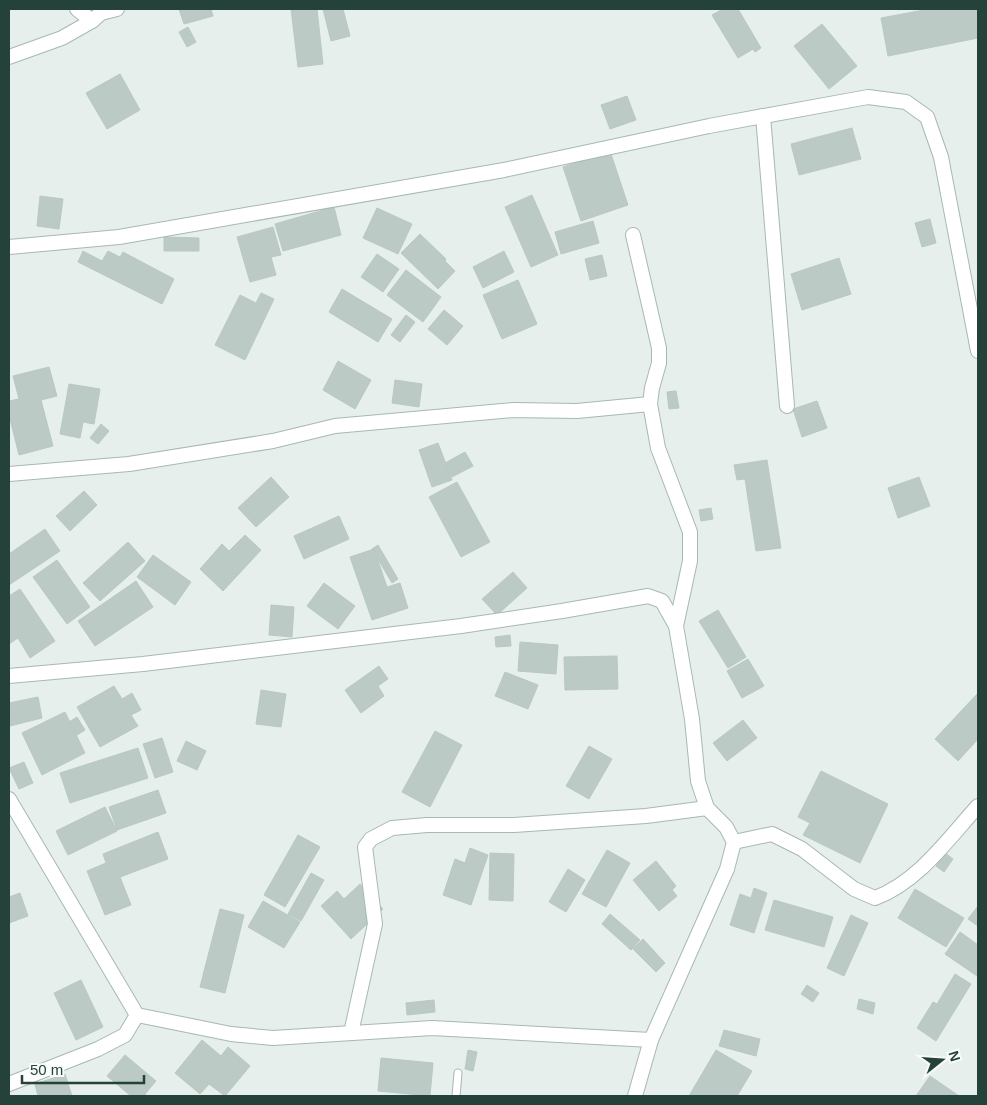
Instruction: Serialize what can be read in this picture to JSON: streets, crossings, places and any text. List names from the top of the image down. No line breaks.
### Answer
{"scale_bar":"50 m","north":"right"}
